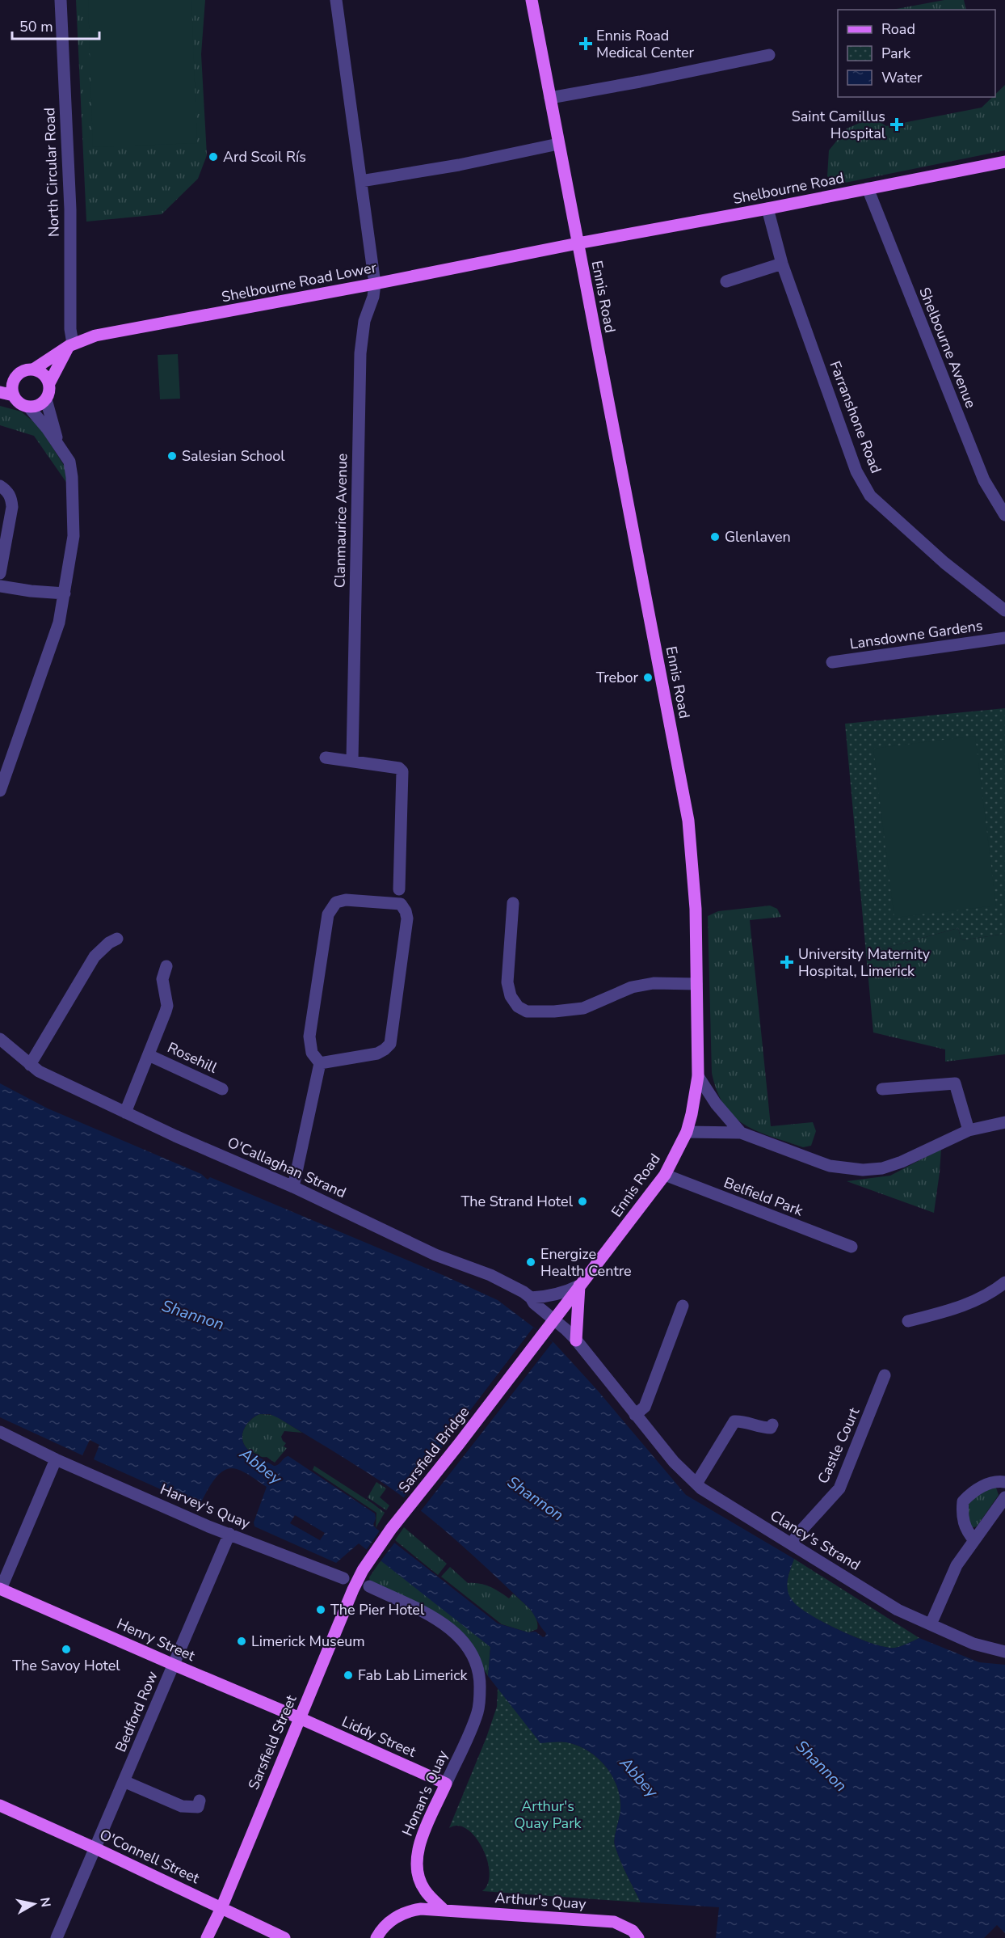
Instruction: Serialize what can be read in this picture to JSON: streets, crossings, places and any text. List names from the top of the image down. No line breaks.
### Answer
{"streets":{"main road":["Shelbourne Road","Shelbourne Road Lower","Ennis Road","Sarsfield Bridge","Henry Street","Liddy Street","Sarsfield Street","Honan's Quay","O'Connell Street","Arthur's Quay"],"street":["North Circular Road","Shelbourne Avenue","Farranshone Road","Clanmaurice Avenue","Lansdowne Gardens","Rosehill","O'Callaghan Strand","Belfield Park","Castle Court","Harvey's Quay","Clancy's Strand","Bedford Row"]},"crossings":[["North Circular Road","Shelbourne Road Lower"],["Shelbourne Road","Shelbourne Road Lower"],["Shelbourne Road","Ennis Road"],["Shelbourne Road","Shelbourne Avenue"],["Shelbourne Road","Farranshone Road"],["Shelbourne Road Lower","Ennis Road"],["Shelbourne Road Lower","Clanmaurice Avenue"],["Ennis Road","O'Callaghan Strand"],["Ennis Road","Belfield Park"],["Ennis Road","Sarsfield Bridge"],["Ennis Road","Clancy's Strand"],["Rosehill","O'Callaghan Strand"],["O'Callaghan Strand","Clancy's Strand"],["Castle Court","Clancy's Strand"],["Sarsfield Bridge","Sarsfield Street"],["Harvey's Quay","Bedford Row"],["Henry Street","Bedford Row"],["Henry Street","Liddy Street"],["Henry Street","Sarsfield Street"],["Bedford Row","O'Connell Street"],["Liddy Street","Sarsfield Street"],["Liddy Street","Honan's Quay"],["Sarsfield Street","O'Connell Street"],["Honan's Quay","Arthur's Quay"]],"water":["Shannon","Abbey"],"parks":["Arthur's Quay Park"],"places":{"health":["Ennis Road Medical Center","Saint Camillus Hospital","University Maternity Hospital, Limerick"],"other":["Ard Scoil Rís","Salesian School","Glenlaven","Trebor","The Strand Hotel","Energize Health Centre","The Pier Hotel","Limerick Museum","The Savoy Hotel","Fab Lab Limerick"]},"legend":["Road","Park","Water"],"scale_bar":"50 m","north":"right"}
